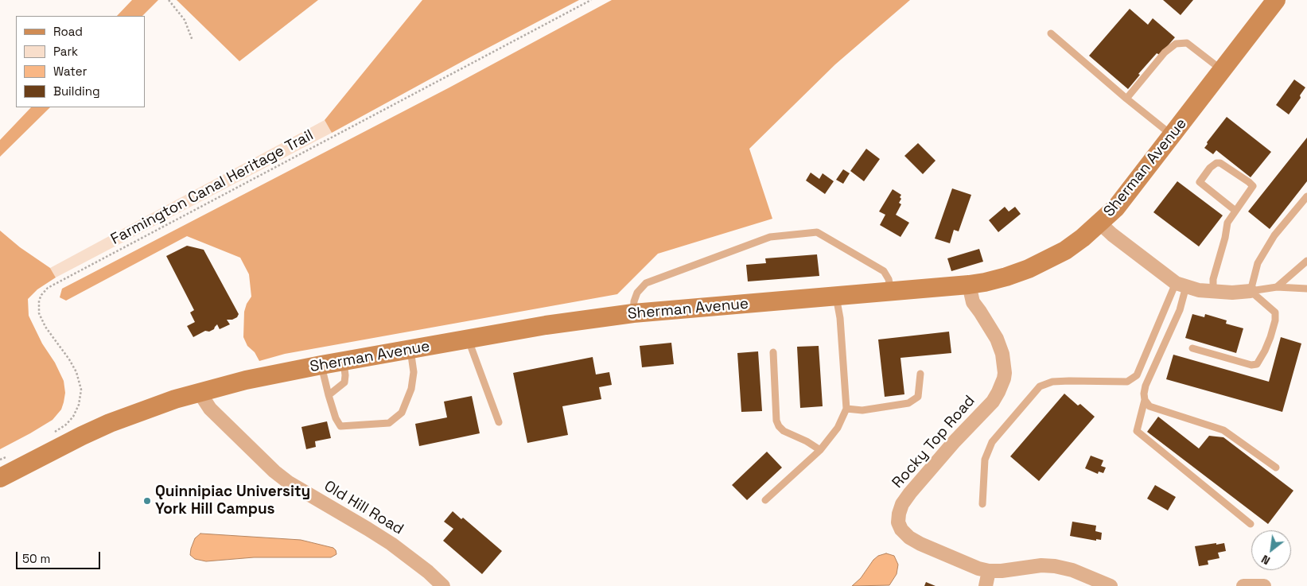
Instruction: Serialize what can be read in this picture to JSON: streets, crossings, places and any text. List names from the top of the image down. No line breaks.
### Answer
{"streets":{"main road":["Sherman Avenue"],"street":["Rocky Top Road","Old Hill Road"],"path":["Farmington Canal Heritage Trail"]},"crossings":[["Sherman Avenue","Rocky Top Road"],["Sherman Avenue","Old Hill Road"]],"places":["Quinnipiac University York Hill Campus"],"legend":["Road","Park","Water","Building"],"scale_bar":"50 m","north":"bottom left"}
